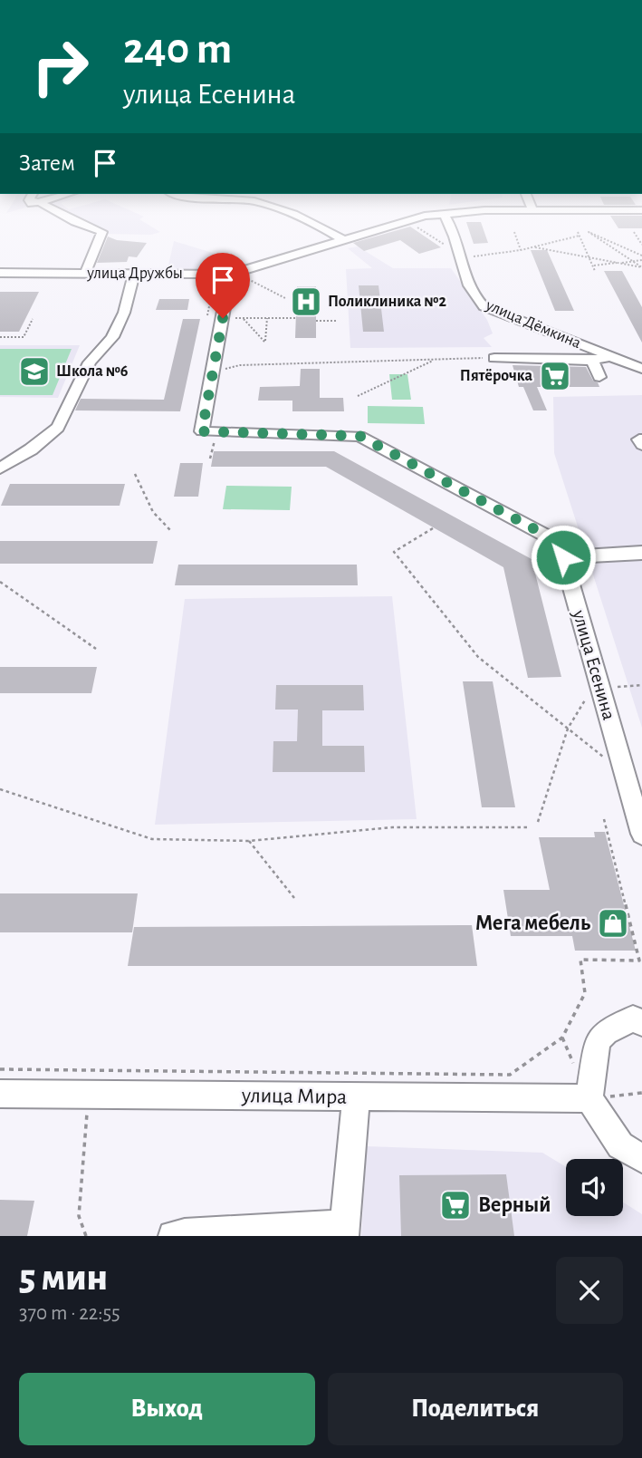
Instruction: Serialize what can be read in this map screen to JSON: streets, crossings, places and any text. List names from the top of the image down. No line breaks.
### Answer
{"streets":{"street":["улица Дружбы","улица Дёмкина","улица Есенина","улица Мира"]},"places":{"hospital":["Поликлиника №2"],"school or university":["Школа №6"],"supermarket":["Пятёрочка","Верный"],"shop":["Мега мебель"]},"page":{"turn":["240 m","улица Есенина"],"then":"Затем","heading":["5 мин","370 m · 22:55"],"buttons":["Выход","Поделиться"]}}
